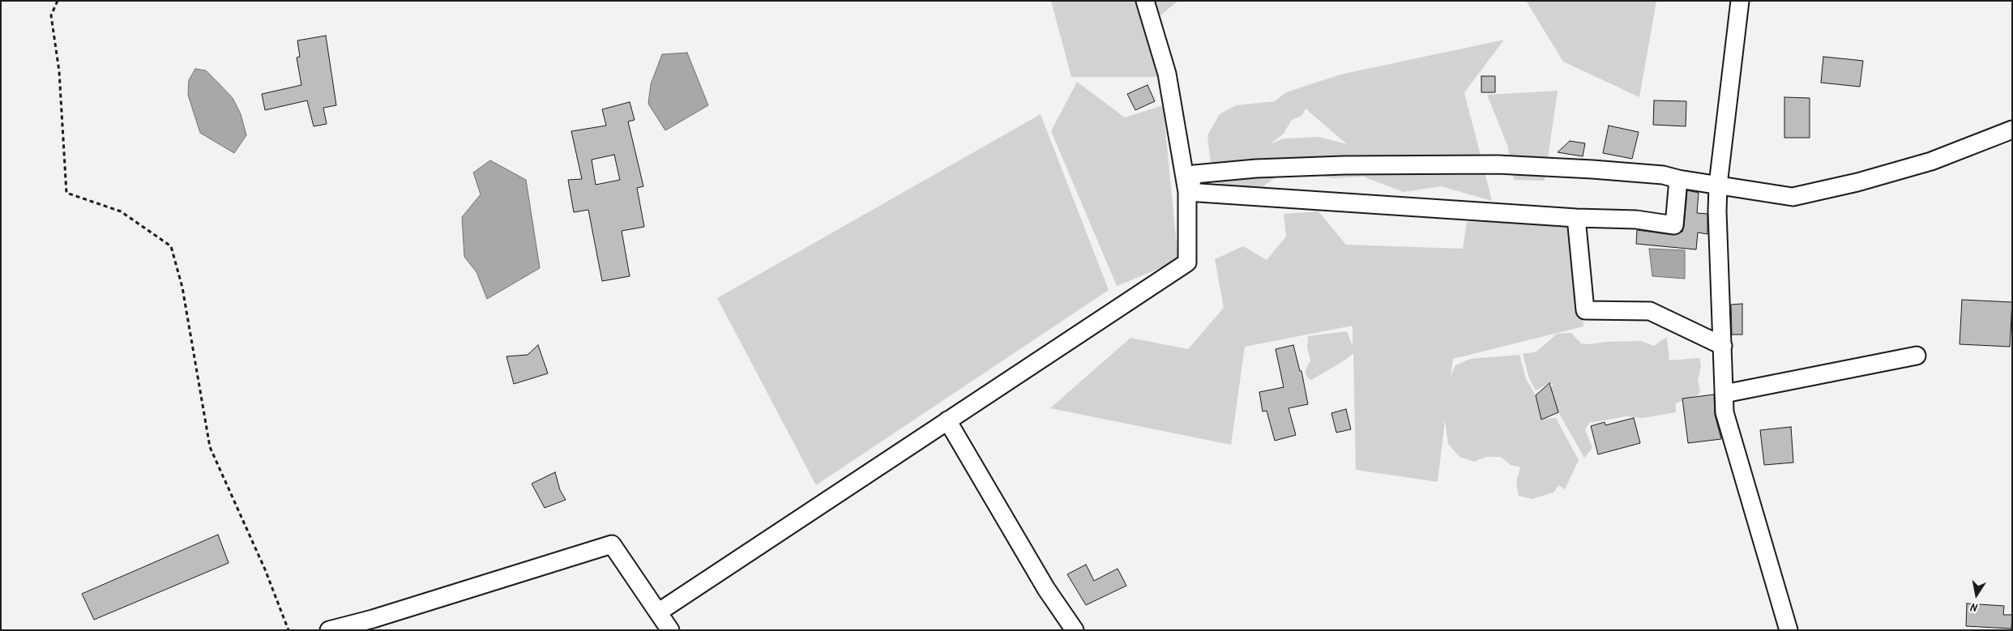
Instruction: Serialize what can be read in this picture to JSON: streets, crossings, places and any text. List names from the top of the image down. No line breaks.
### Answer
{"north":"bottom"}
